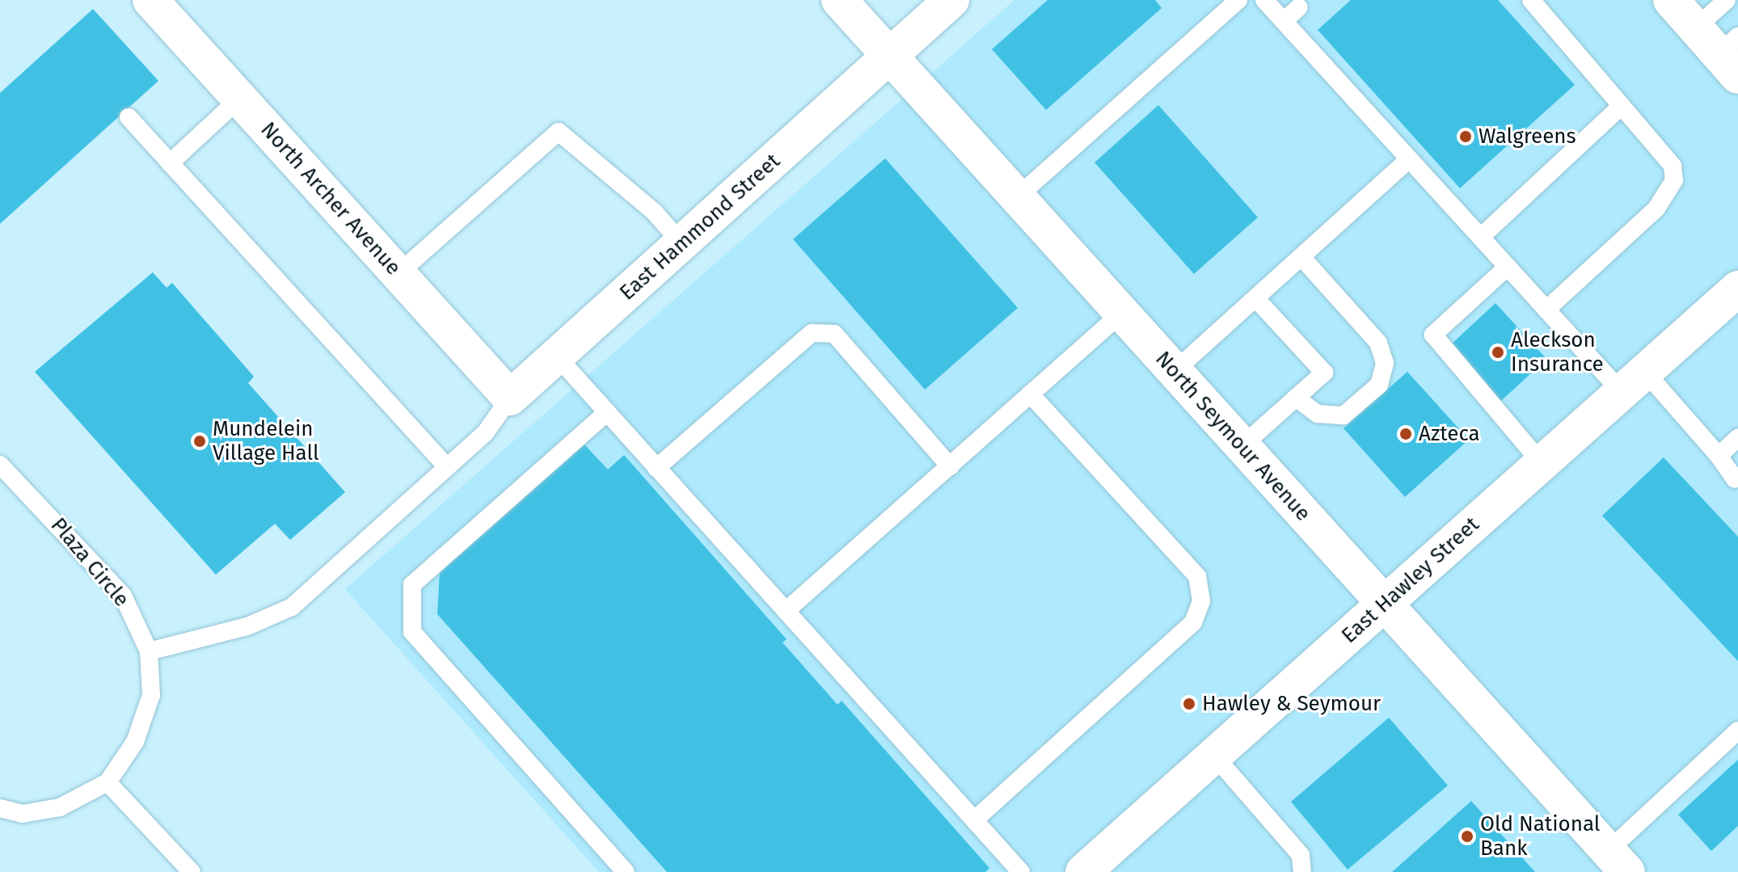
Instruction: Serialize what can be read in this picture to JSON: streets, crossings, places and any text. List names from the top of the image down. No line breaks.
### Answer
{"streets":{"street":["North Archer Avenue","East Hammond Street","North Seymour Avenue","East Hawley Street"],"lane":["Plaza Circle"]},"crossings":[["North Archer Avenue","East Hammond Street"],["East Hammond Street","North Seymour Avenue"],["North Seymour Avenue","East Hawley Street"]],"places":["Walgreens","Aleckson Insurance","Azteca","Mundelein Village Hall","Hawley & Seymour","Old National Bank"]}
